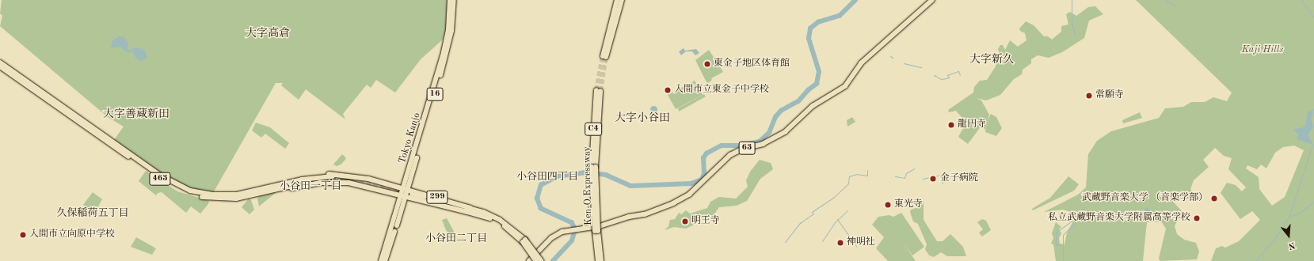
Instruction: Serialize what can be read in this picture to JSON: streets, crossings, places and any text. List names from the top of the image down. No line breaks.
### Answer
{"streets":{"highway":["16","C4","Tokyo Kanjo","463","Ken-O Expressway","299"],"main road":["63"]},"crossings":[["Tokyo Kanjo","463"],["Tokyo Kanjo","299"],["463","299"]],"districts":["大字高倉","大字新久","大字善蔵新田","大字小谷田","小谷田四丁目","小谷田一丁目","久保稲荷五丁目","小谷田二丁目"],"parks":["Kaji Hills"],"places":["東金子地区体育館","入間市立東金子中学校","常願寺","龍円寺","金子病院","武蔵野音楽大学 （音楽学部）","東光寺","私立武蔵野音楽大学附属高等学校","明王寺","入間市立向原中学校","神明社"],"north":"bottom"}
